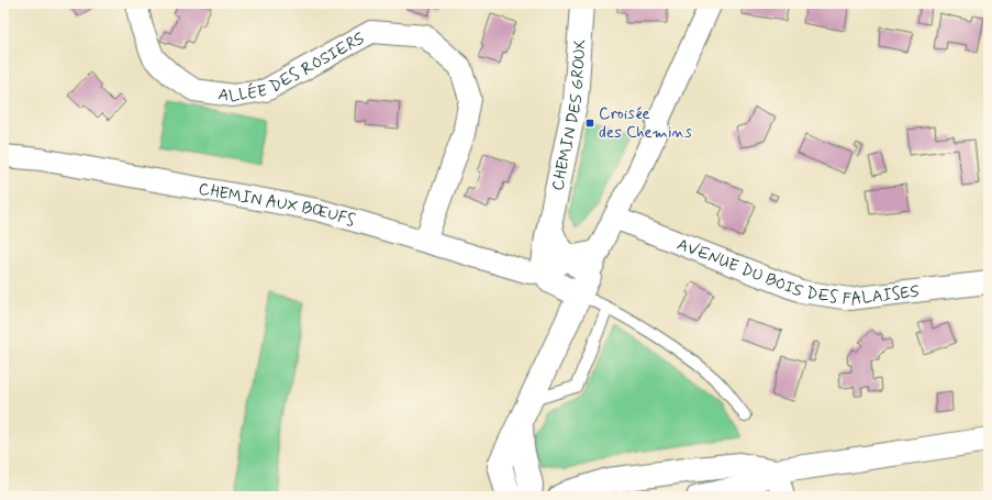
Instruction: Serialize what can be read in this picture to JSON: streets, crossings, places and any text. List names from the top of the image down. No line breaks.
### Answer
{"streets":{"street":["ALLÉE DES ROSIERS","CHEMIN DES GROUX","CHEMIN AUX BŒUFS","AVENUE DU BOIS DES FALAISES"]},"crossings":[["ALLÉE DES ROSIERS","CHEMIN AUX BŒUFS"],["CHEMIN DES GROUX","CHEMIN AUX BŒUFS"]],"places":{"transit":["Croisée des Chemins"]}}
